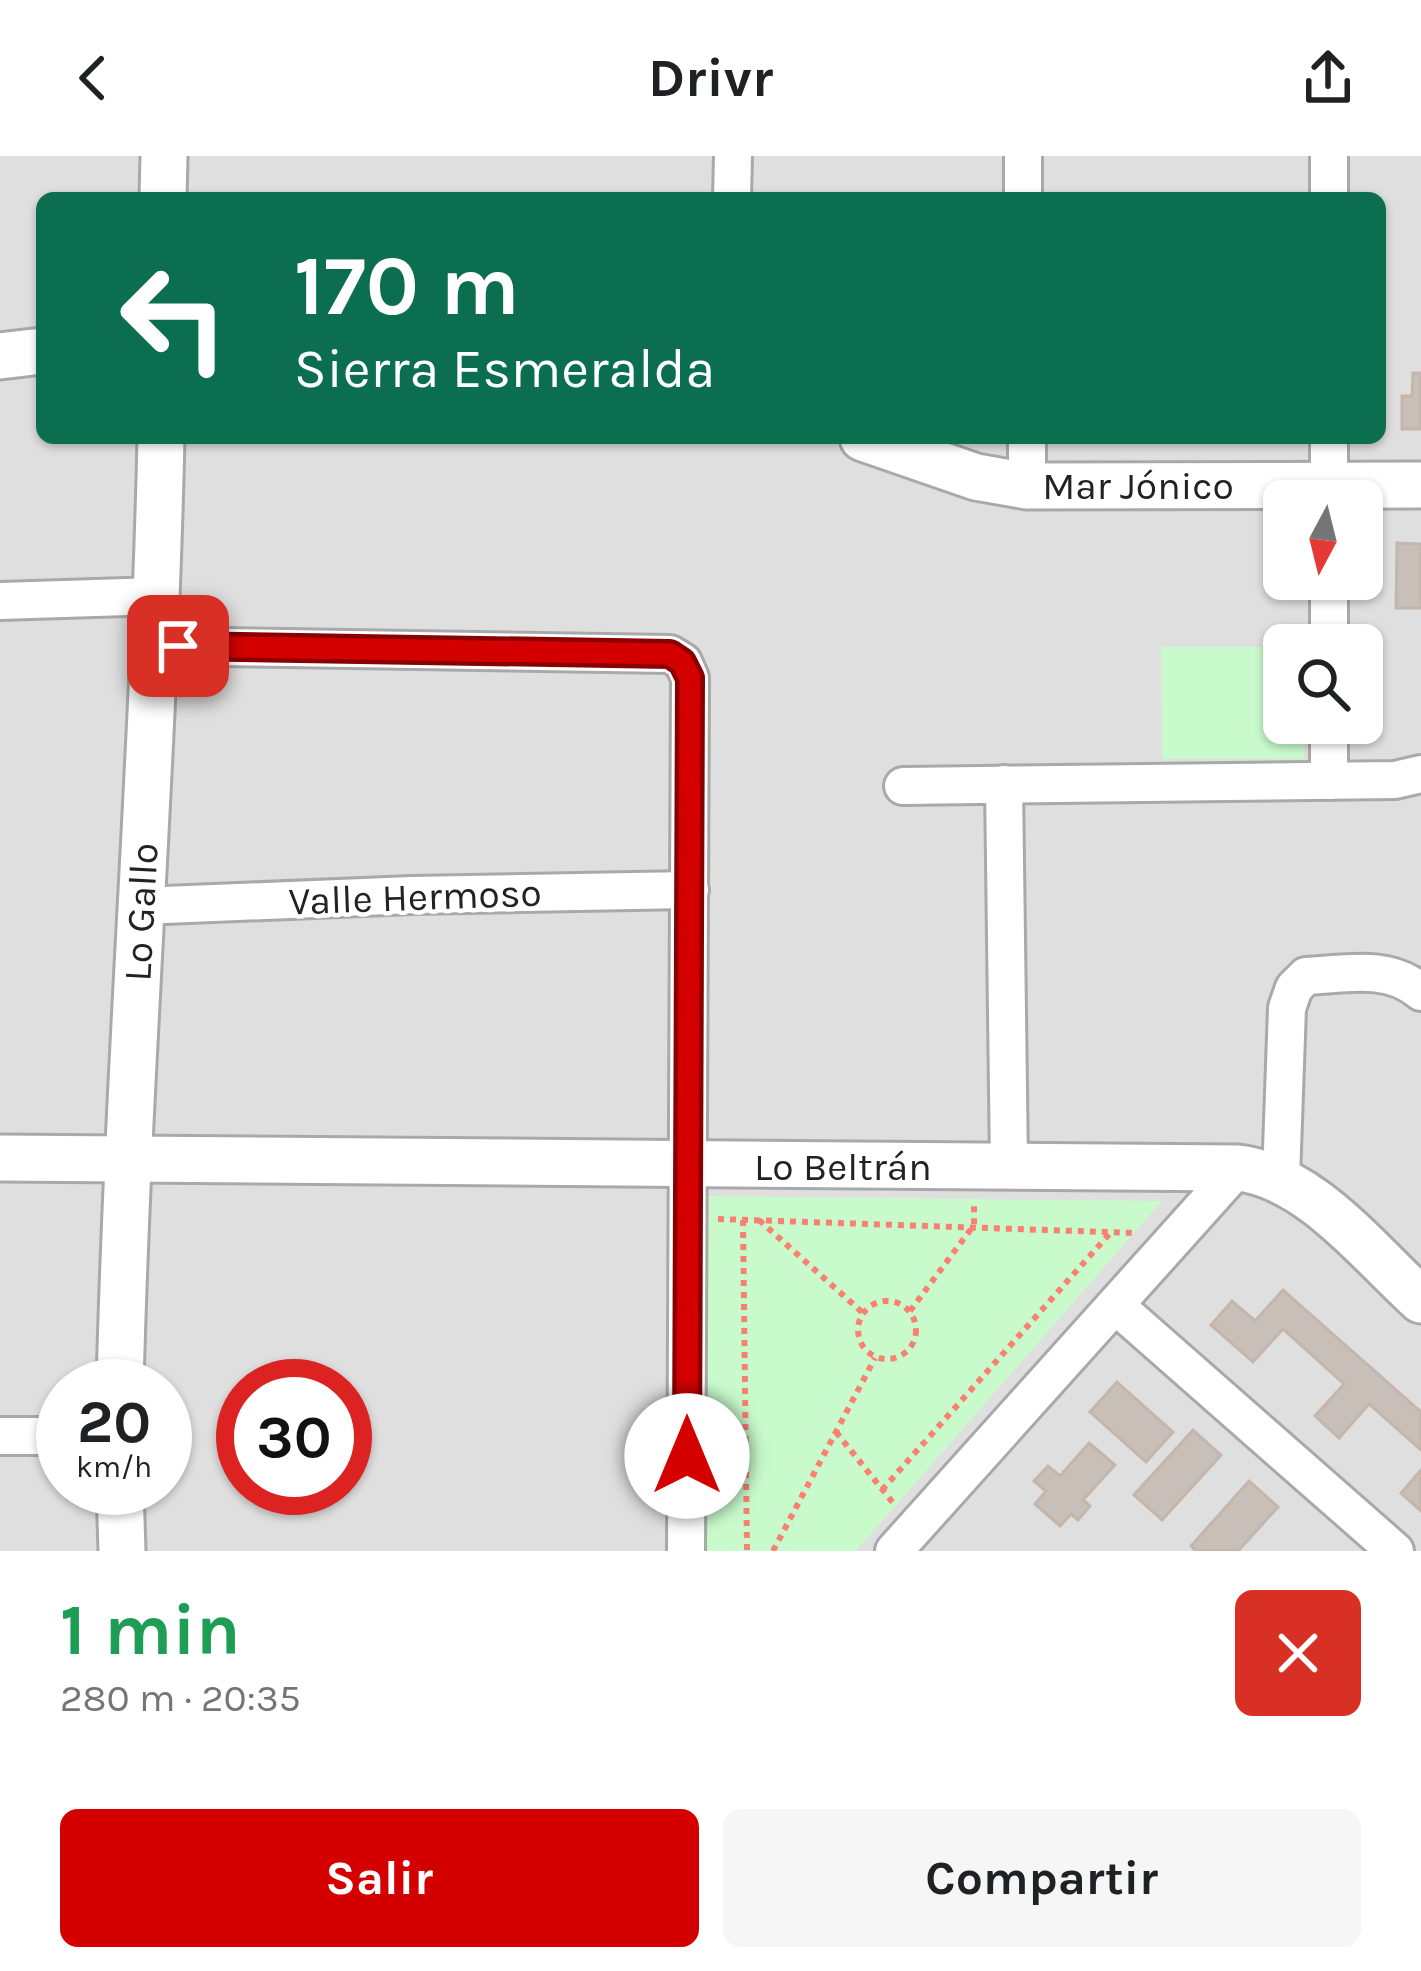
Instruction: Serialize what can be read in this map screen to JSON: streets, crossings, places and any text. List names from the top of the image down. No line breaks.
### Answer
{"streets":{"street":["Mar Jónico","Valle Hermoso","Lo Gallo","Lo Beltrán"]},"crossings":[["Valle Hermoso","Lo Gallo"],["Lo Gallo","Lo Beltrán"]],"north":"bottom","page":{"header":"Drivr","turn":["170 m","Sierra Esmeralda"],"speed":"20 km/h","limit":"30","heading":["1 min","280 m · 20:35"],"buttons":["Salir","Compartir"]}}
